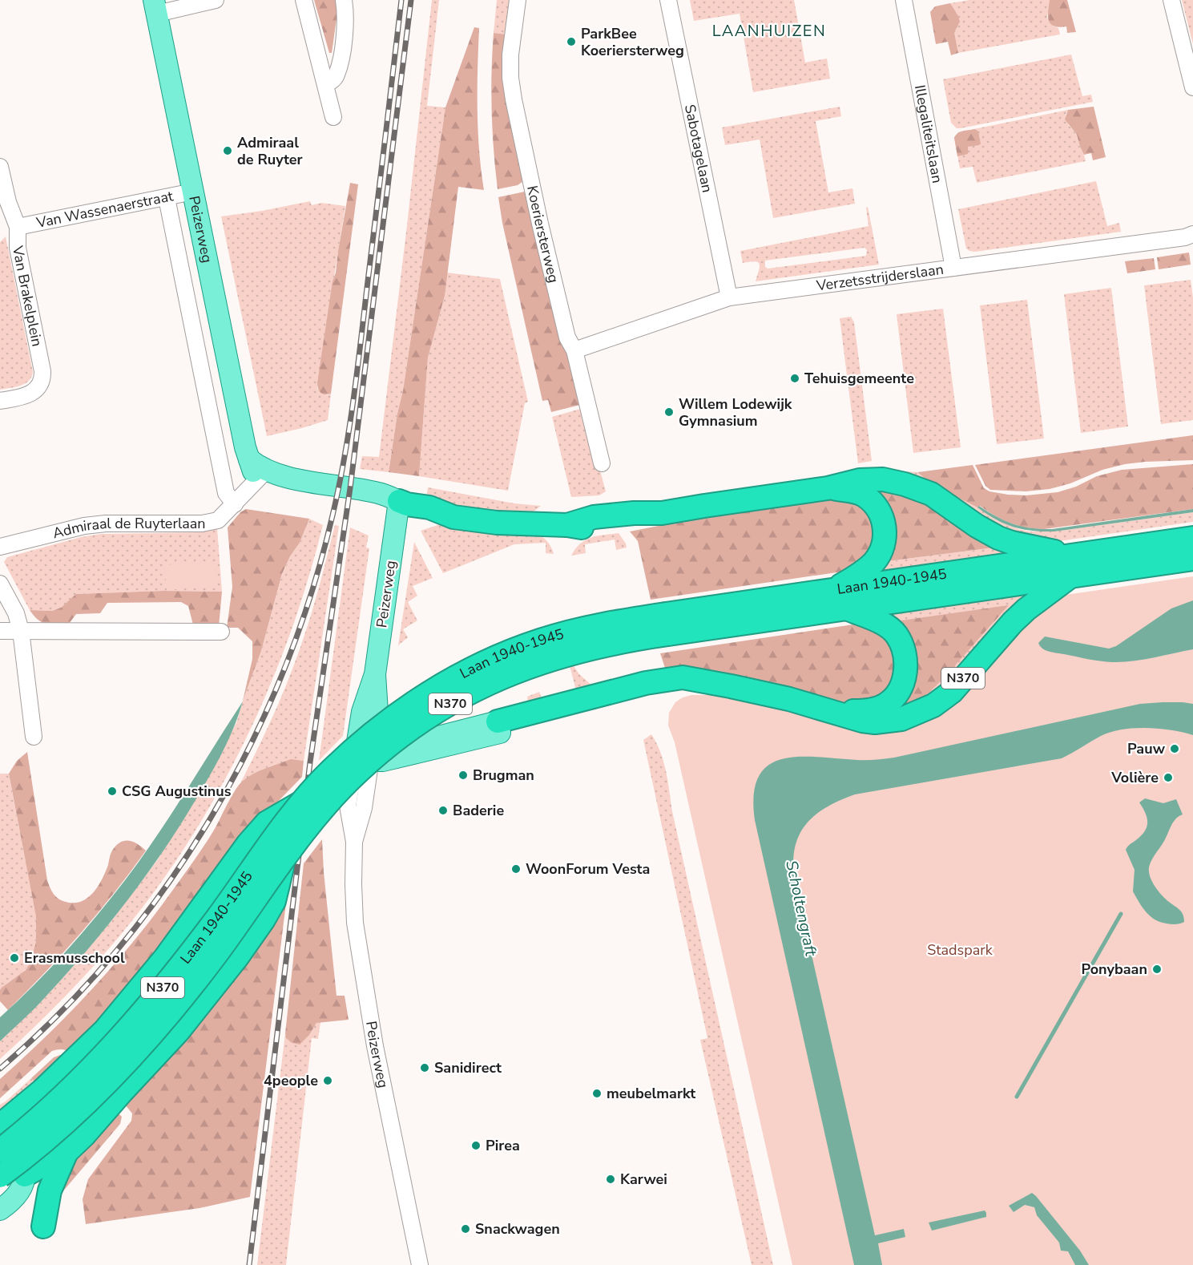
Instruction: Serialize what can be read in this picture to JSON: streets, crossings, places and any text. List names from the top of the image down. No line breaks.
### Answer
{"streets":{"highway":["Laan 1940-1945","N370"],"main road":["Peizerweg"],"street":["Illegaliteitslaan","Sabotagelaan","Van Wassenaerstraat","Koeriersterweg","Verzetsstrijderslaan","Van Brakelplein","Admiraal de Ruyterlaan"]},"crossings":[["Illegaliteitslaan","Verzetsstrijderslaan"],["Sabotagelaan","Verzetsstrijderslaan"],["Van Wassenaerstraat","Peizerweg"],["Van Wassenaerstraat","Van Brakelplein"],["Peizerweg","Admiraal de Ruyterlaan"],["Peizerweg","N370"],["Koeriersterweg","Verzetsstrijderslaan"],["Laan 1940-1945","N370"]],"districts":["LAANHUIZEN"],"water":["Scholtengraft"],"parks":["Stadspark"],"places":["ParkBee Koeriersterweg","Admiraal de Ruyter","Tehuisgemeente","Willem Lodewijk Gymnasium","Pauw","Brugman","Volière","CSG Augustinus","Baderie","WoonForum Vesta","Erasmusschool","Ponybaan","Sanidirect","4people","meubelmarkt","Pirea","Karwei","Snackwagen"]}
